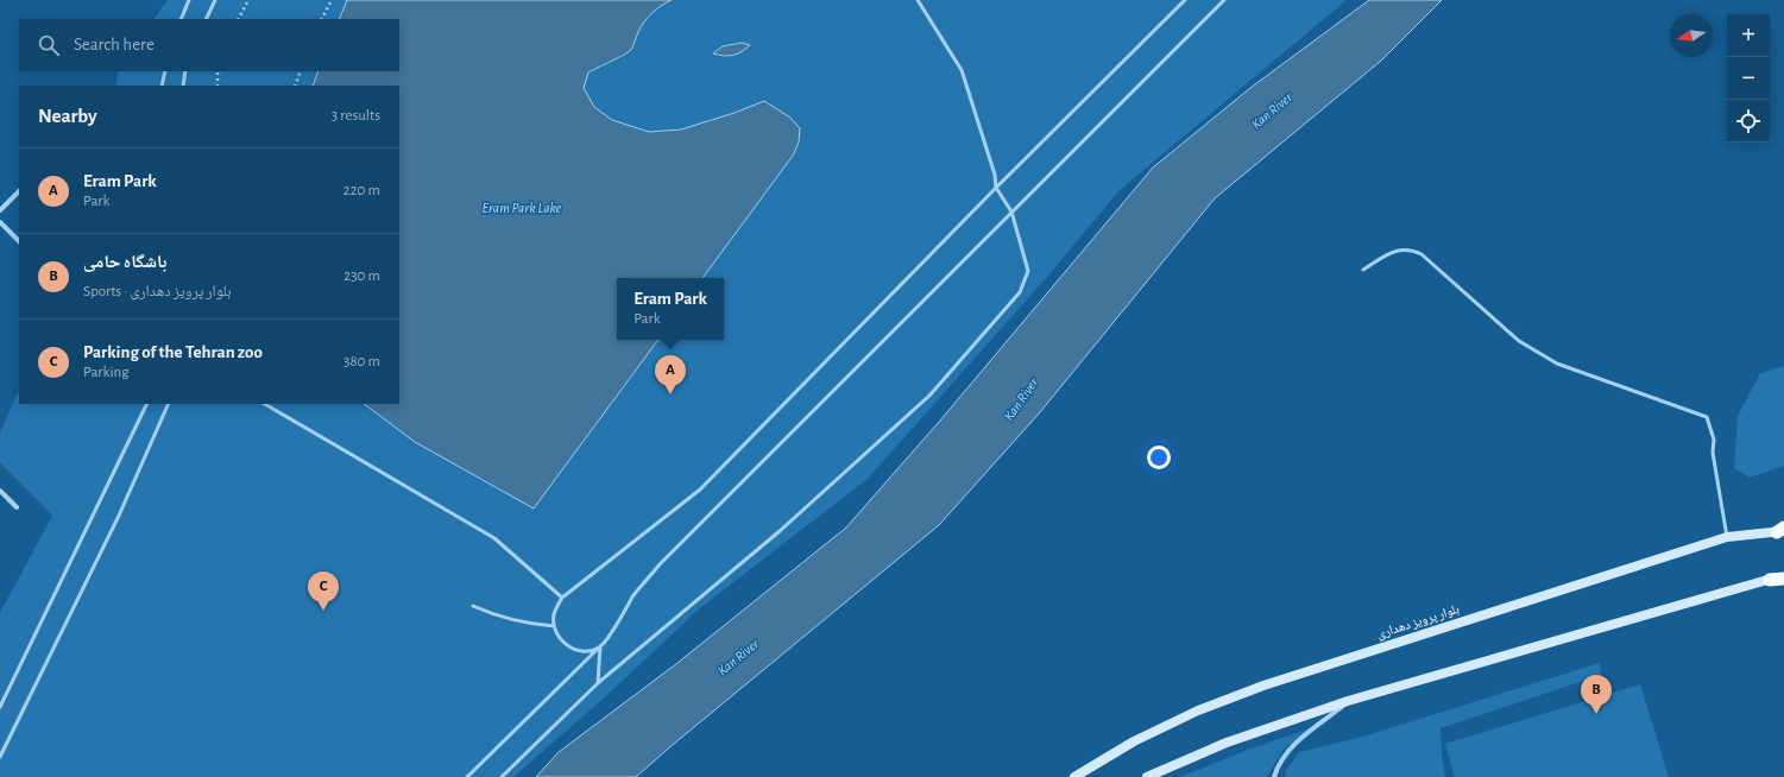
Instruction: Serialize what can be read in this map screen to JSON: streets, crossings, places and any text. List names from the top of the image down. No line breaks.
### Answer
{"streets":{"main road":["بلوار پرویز دهداری"]},"water":["Kan River","Eram Park Lake"],"north":"left","page":{"map_buttons":["+","−"],"search":"Search here","heading":["Nearby","3 results"],"list":[{"mark":"A","name":"Eram Park","note":"Park","value":"220 m"},{"mark":"B","name":"باشگاه حامی","note":"Sports · بلوار پرویز دهداری","value":"230 m"},{"mark":"C","name":"Parking of the Tehran zoo","note":"Parking","value":"380 m"}],"popup":["Eram Park","Park"],"pins":["A","C","B"]}}
